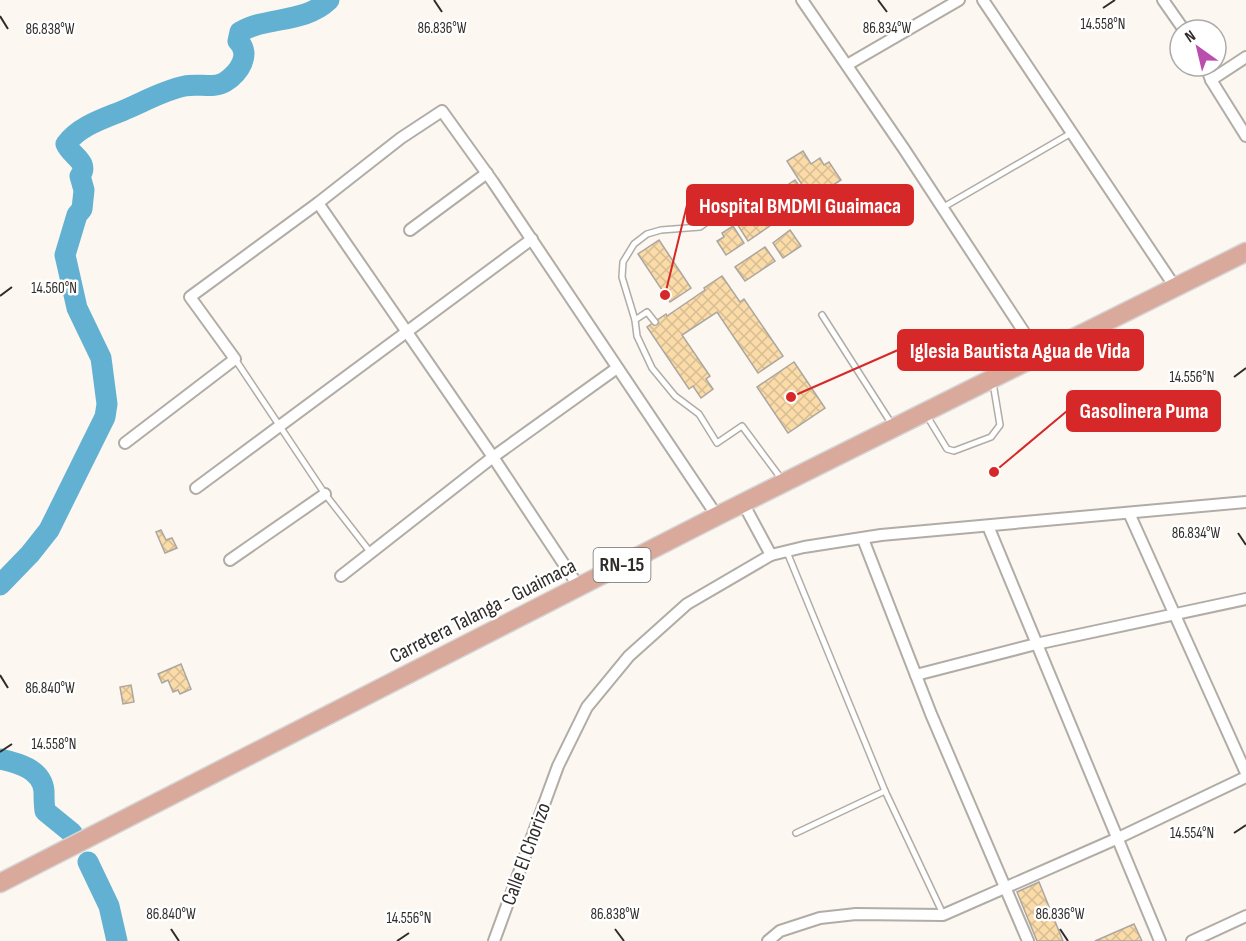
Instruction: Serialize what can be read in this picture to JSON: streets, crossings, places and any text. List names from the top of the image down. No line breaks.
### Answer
{"streets":{"main road":["RN-15","Carretera Talanga - Guaimaca"],"street":["Calle El Chorizo"]},"places":["Hospital BMDMI Guaimaca","Iglesia Bautista Agua de Vida","Gasolinera Puma"],"north":"top left","coordinates":["14.558°N","86.836°W","86.834°W","86.838°W","14.560°N","14.556°N","86.840°W","14.554°N"]}
